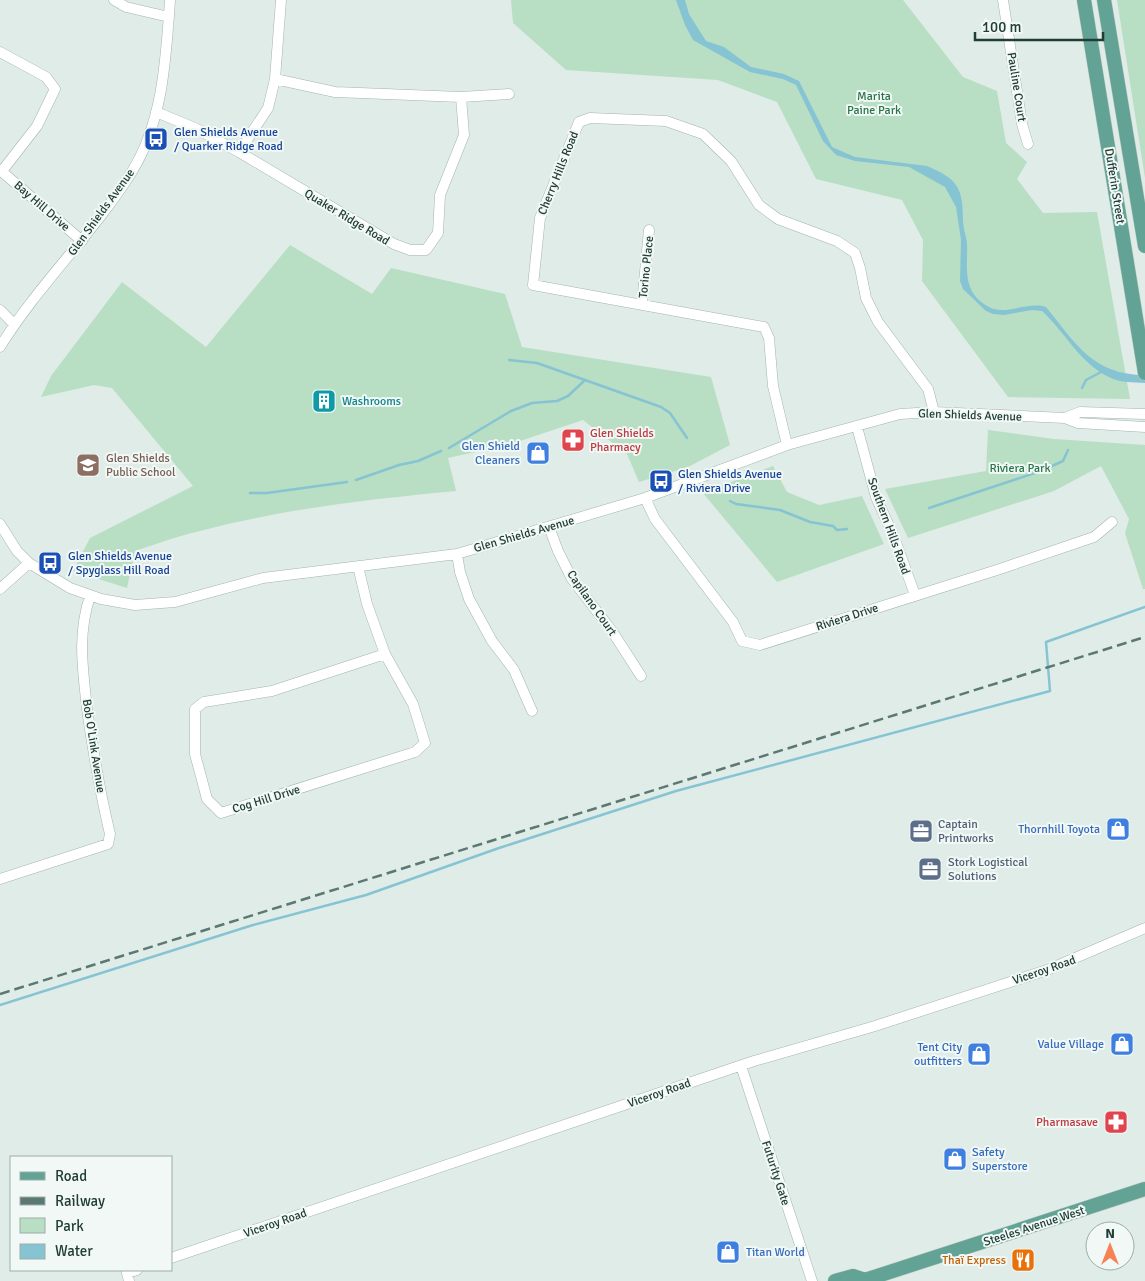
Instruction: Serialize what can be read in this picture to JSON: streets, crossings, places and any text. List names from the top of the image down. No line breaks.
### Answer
{"streets":{"main road":["Dufferin Street","Steeles Avenue West"],"street":["Pauline Court","Cherry Hills Road","Bay Hill Drive","Glen Shields Avenue","Quaker Ridge Road","Torino Place","Southern Hills Road","Capilano Court","Riviera Drive","Bob O'Link Avenue","Cog Hill Drive","Viceroy Road","Futurity Gate"]},"crossings":[["Cherry Hills Road","Glen Shields Avenue"],["Cherry Hills Road","Torino Place"],["Bay Hill Drive","Glen Shields Avenue"],["Glen Shields Avenue","Quaker Ridge Road"],["Glen Shields Avenue","Southern Hills Road"],["Glen Shields Avenue","Capilano Court"],["Glen Shields Avenue","Riviera Drive"],["Glen Shields Avenue","Bob O'Link Avenue"],["Glen Shields Avenue","Cog Hill Drive"],["Southern Hills Road","Riviera Drive"],["Viceroy Road","Futurity Gate"]],"parks":["Marita Paine Park","Riviera Park"],"places":{"bus stop":["Glen Shields Avenue / Quarker Ridge Road","Glen Shields Avenue / Riviera Drive","Glen Shields Avenue / Spyglass Hill Road"],"building":["Washrooms"],"pharmacy":["Glen Shields Pharmacy","Pharmasave"],"shop":["Glen Shield Cleaners","Thornhill Toyota","Value Village","Tent City outfitters","Safety Superstore","Titan World"],"school or university":["Glen Shields Public School"],"office":["Captain Printworks","Stork Logistical Solutions"],"restaurant":["Thaï Express"]},"legend":["Road","Railway","Park","Water"],"scale_bar":"100 m","north":"top"}
